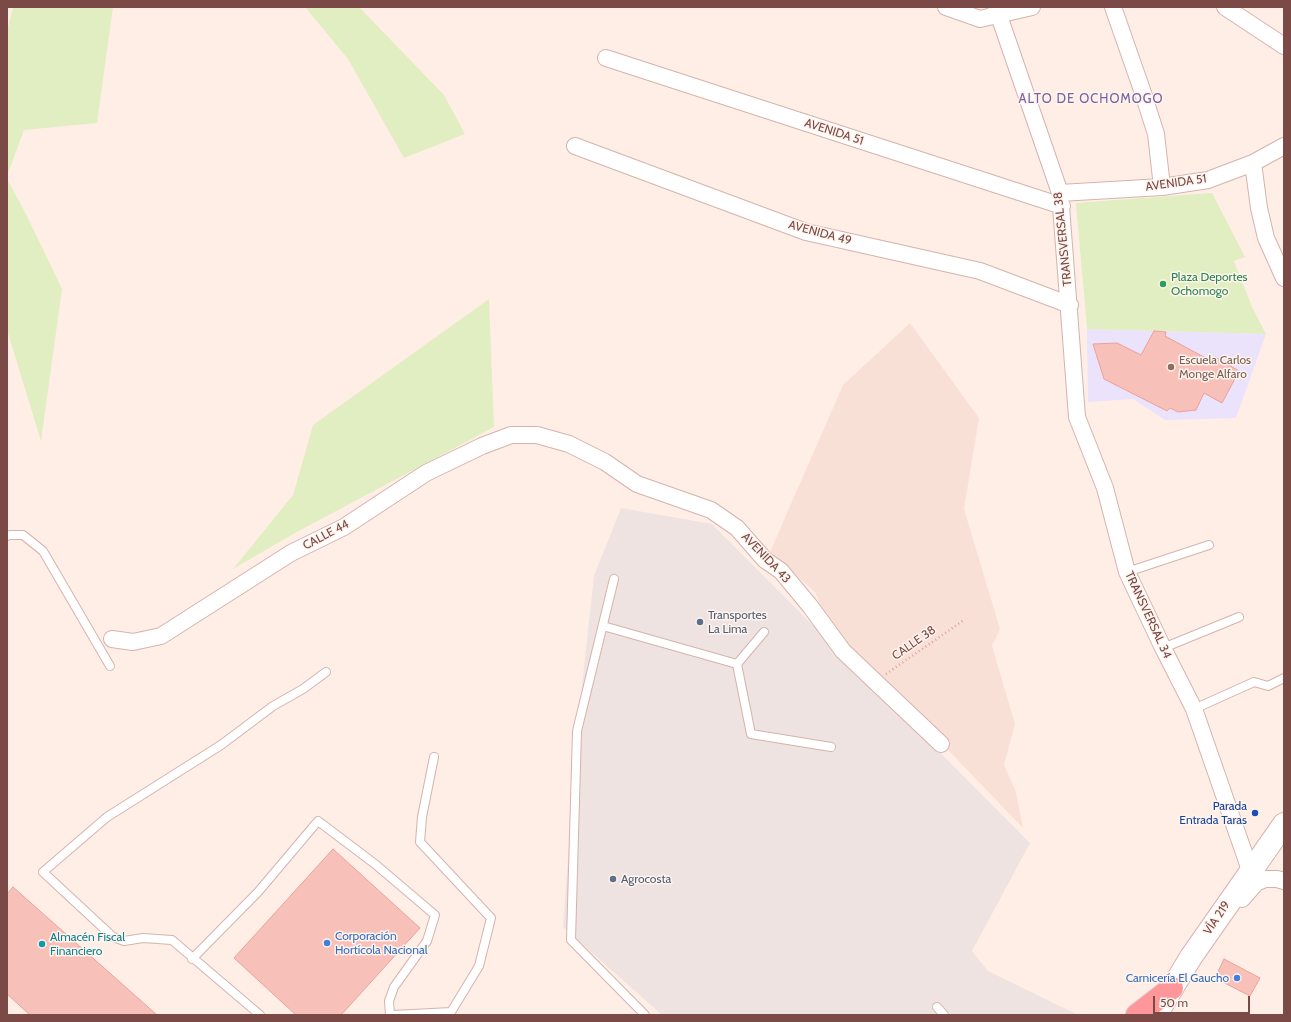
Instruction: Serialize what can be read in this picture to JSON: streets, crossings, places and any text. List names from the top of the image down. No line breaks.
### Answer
{"streets":{"main road":["VÍA 219"],"street":["AVENIDA 51","AVENIDA 49","TRANSVERSAL 38","CALLE 44","AVENIDA 43","TRANSVERSAL 34"],"path":["CALLE 38"]},"crossings":[["AVENIDA 51","TRANSVERSAL 38"],["AVENIDA 49","TRANSVERSAL 38"],["AVENIDA 49","TRANSVERSAL 34"],["TRANSVERSAL 38","TRANSVERSAL 34"],["CALLE 44","AVENIDA 43"],["AVENIDA 43","CALLE 38"],["TRANSVERSAL 34","VÍA 219"]],"districts":["ALTO DE OCHOMOGO"],"places":["Plaza Deportes Ochomogo","Escuela Carlos Monge Alfaro","Transportes La Lima","Parada Entrada Taras","Agrocosta","Corporación Hortícola Nacional","Almacén Fiscal Financiero","Carnicería El Gaucho"],"scale_bar":"50 m"}
